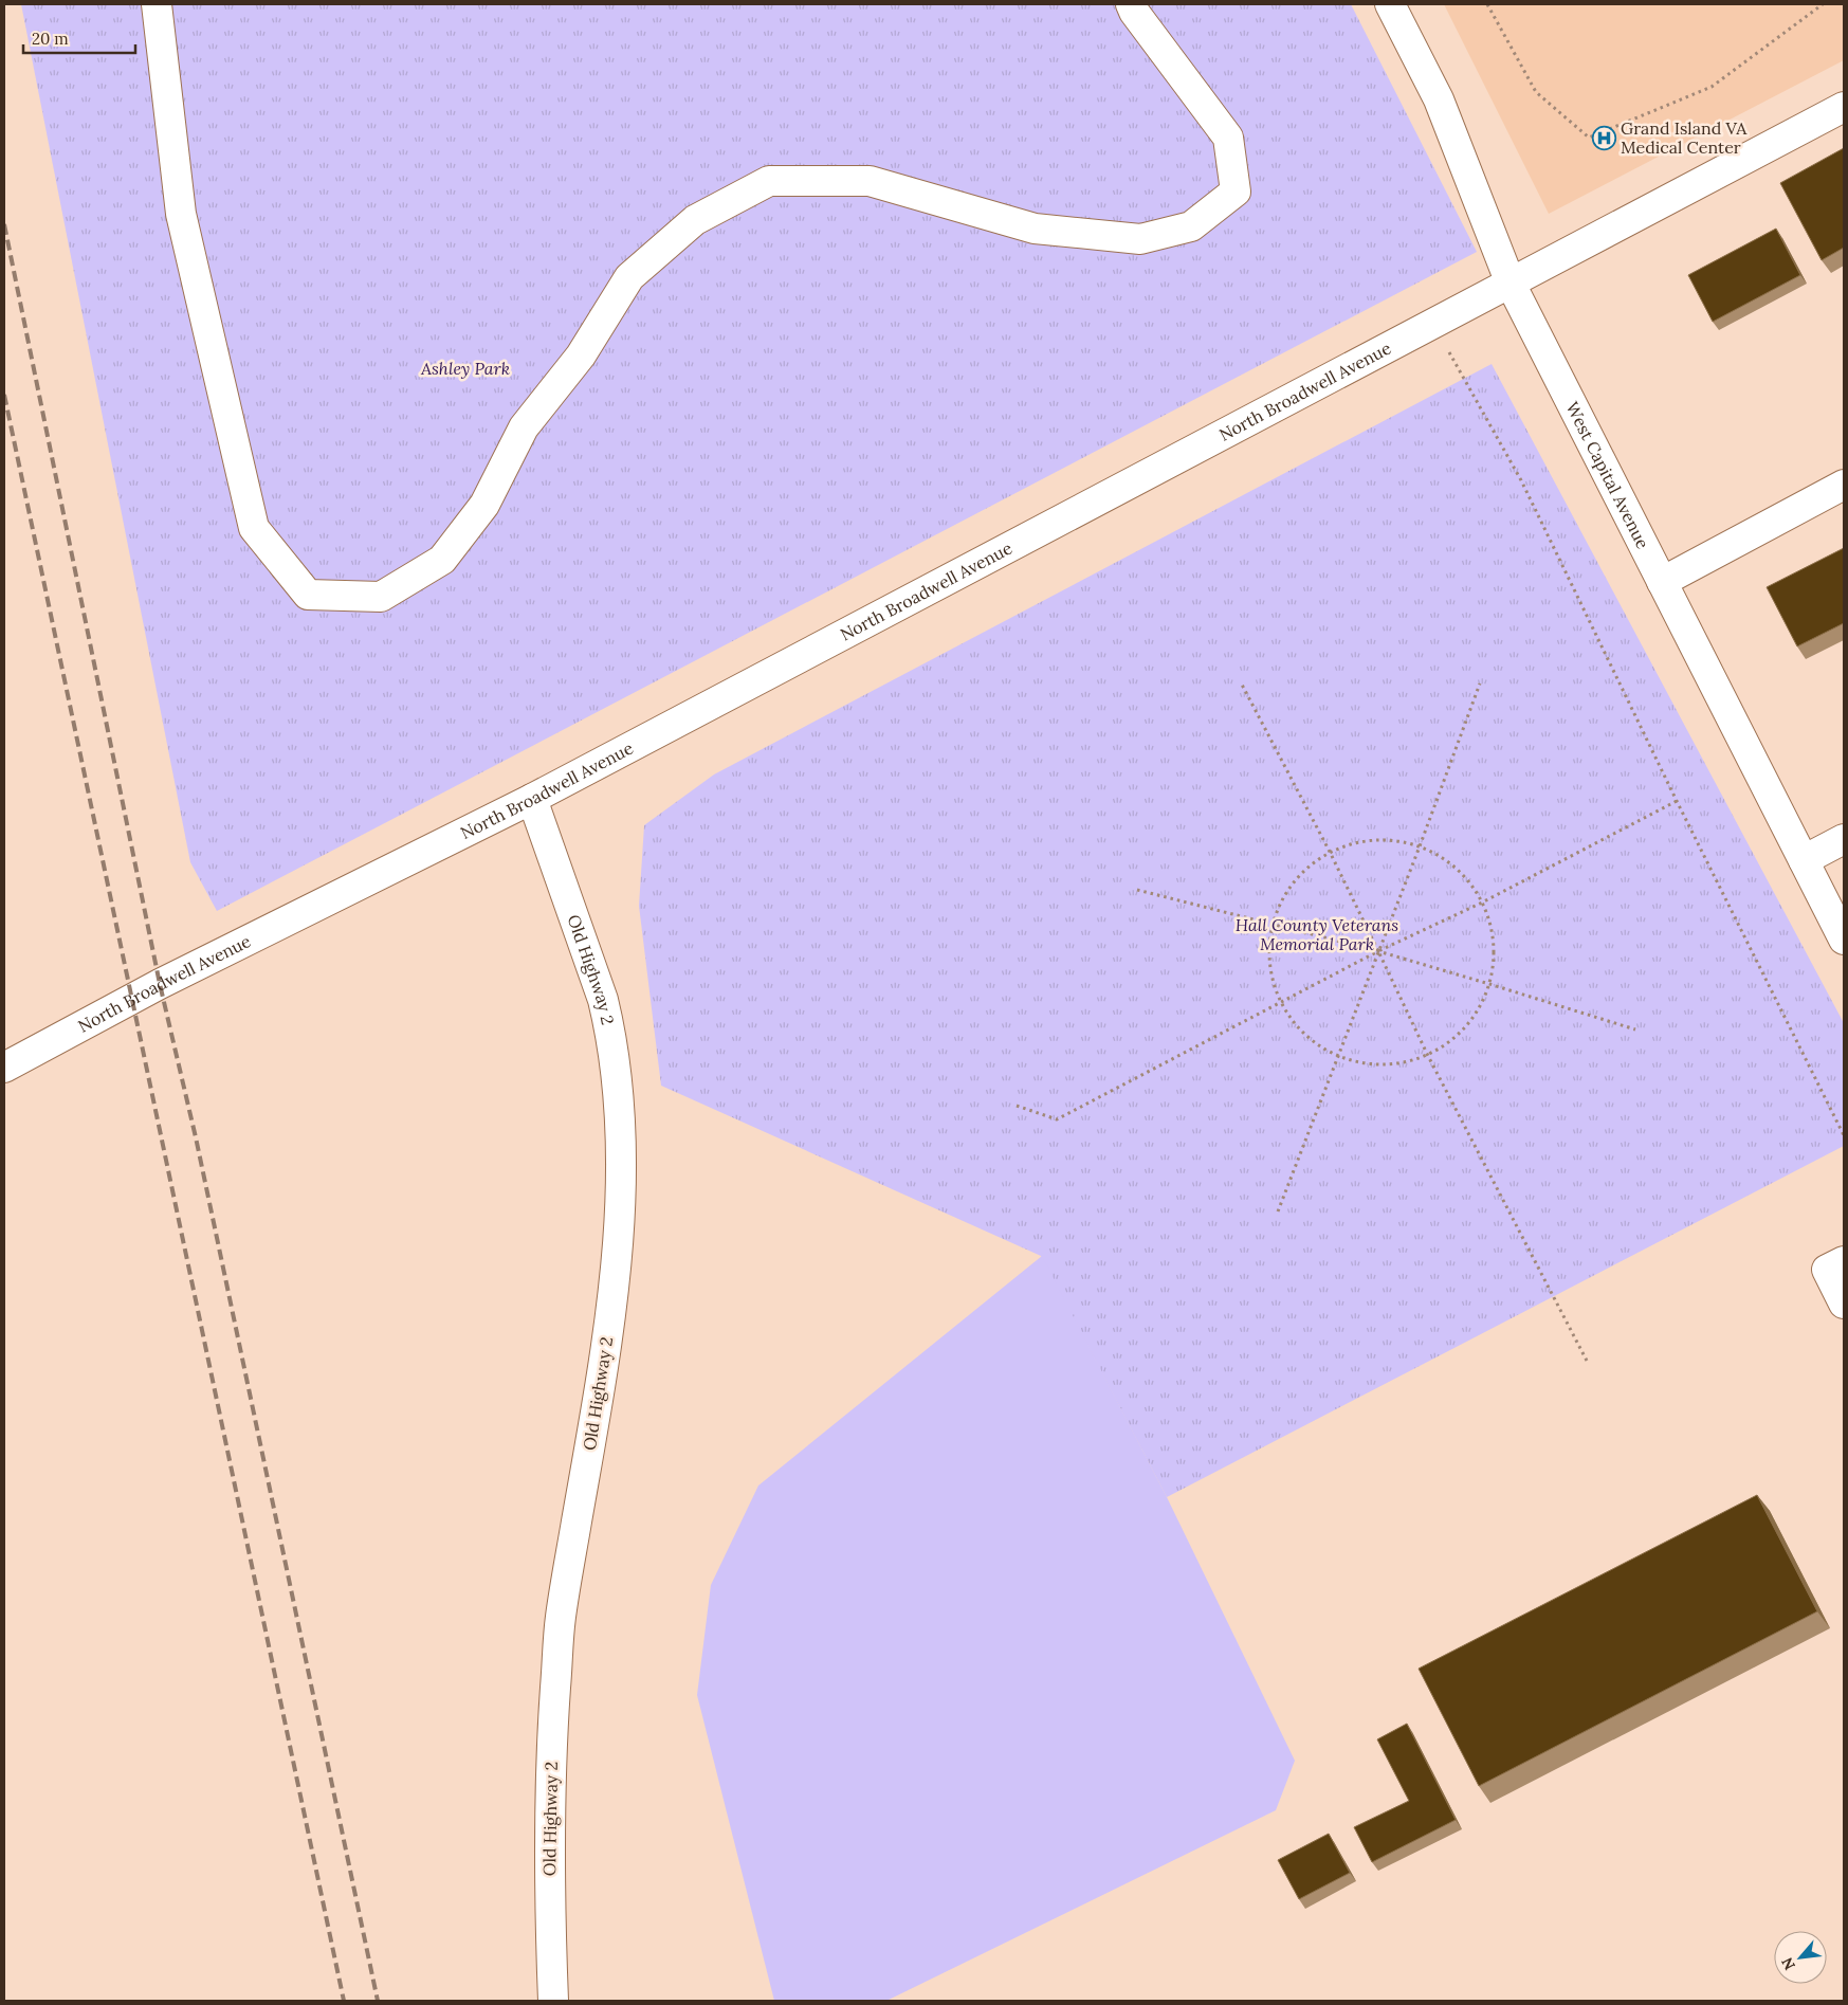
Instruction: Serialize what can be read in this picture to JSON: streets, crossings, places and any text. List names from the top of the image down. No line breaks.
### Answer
{"streets":{"main road":["North Broadwell Avenue","West Capital Avenue","Old Highway 2"]},"crossings":[["North Broadwell Avenue","West Capital Avenue"],["North Broadwell Avenue","Old Highway 2"]],"parks":["Ashley Park","Hall County Veterans Memorial Park"],"places":{"hospital":["Grand Island VA Medical Center"]},"scale_bar":"20 m","north":"bottom left"}
